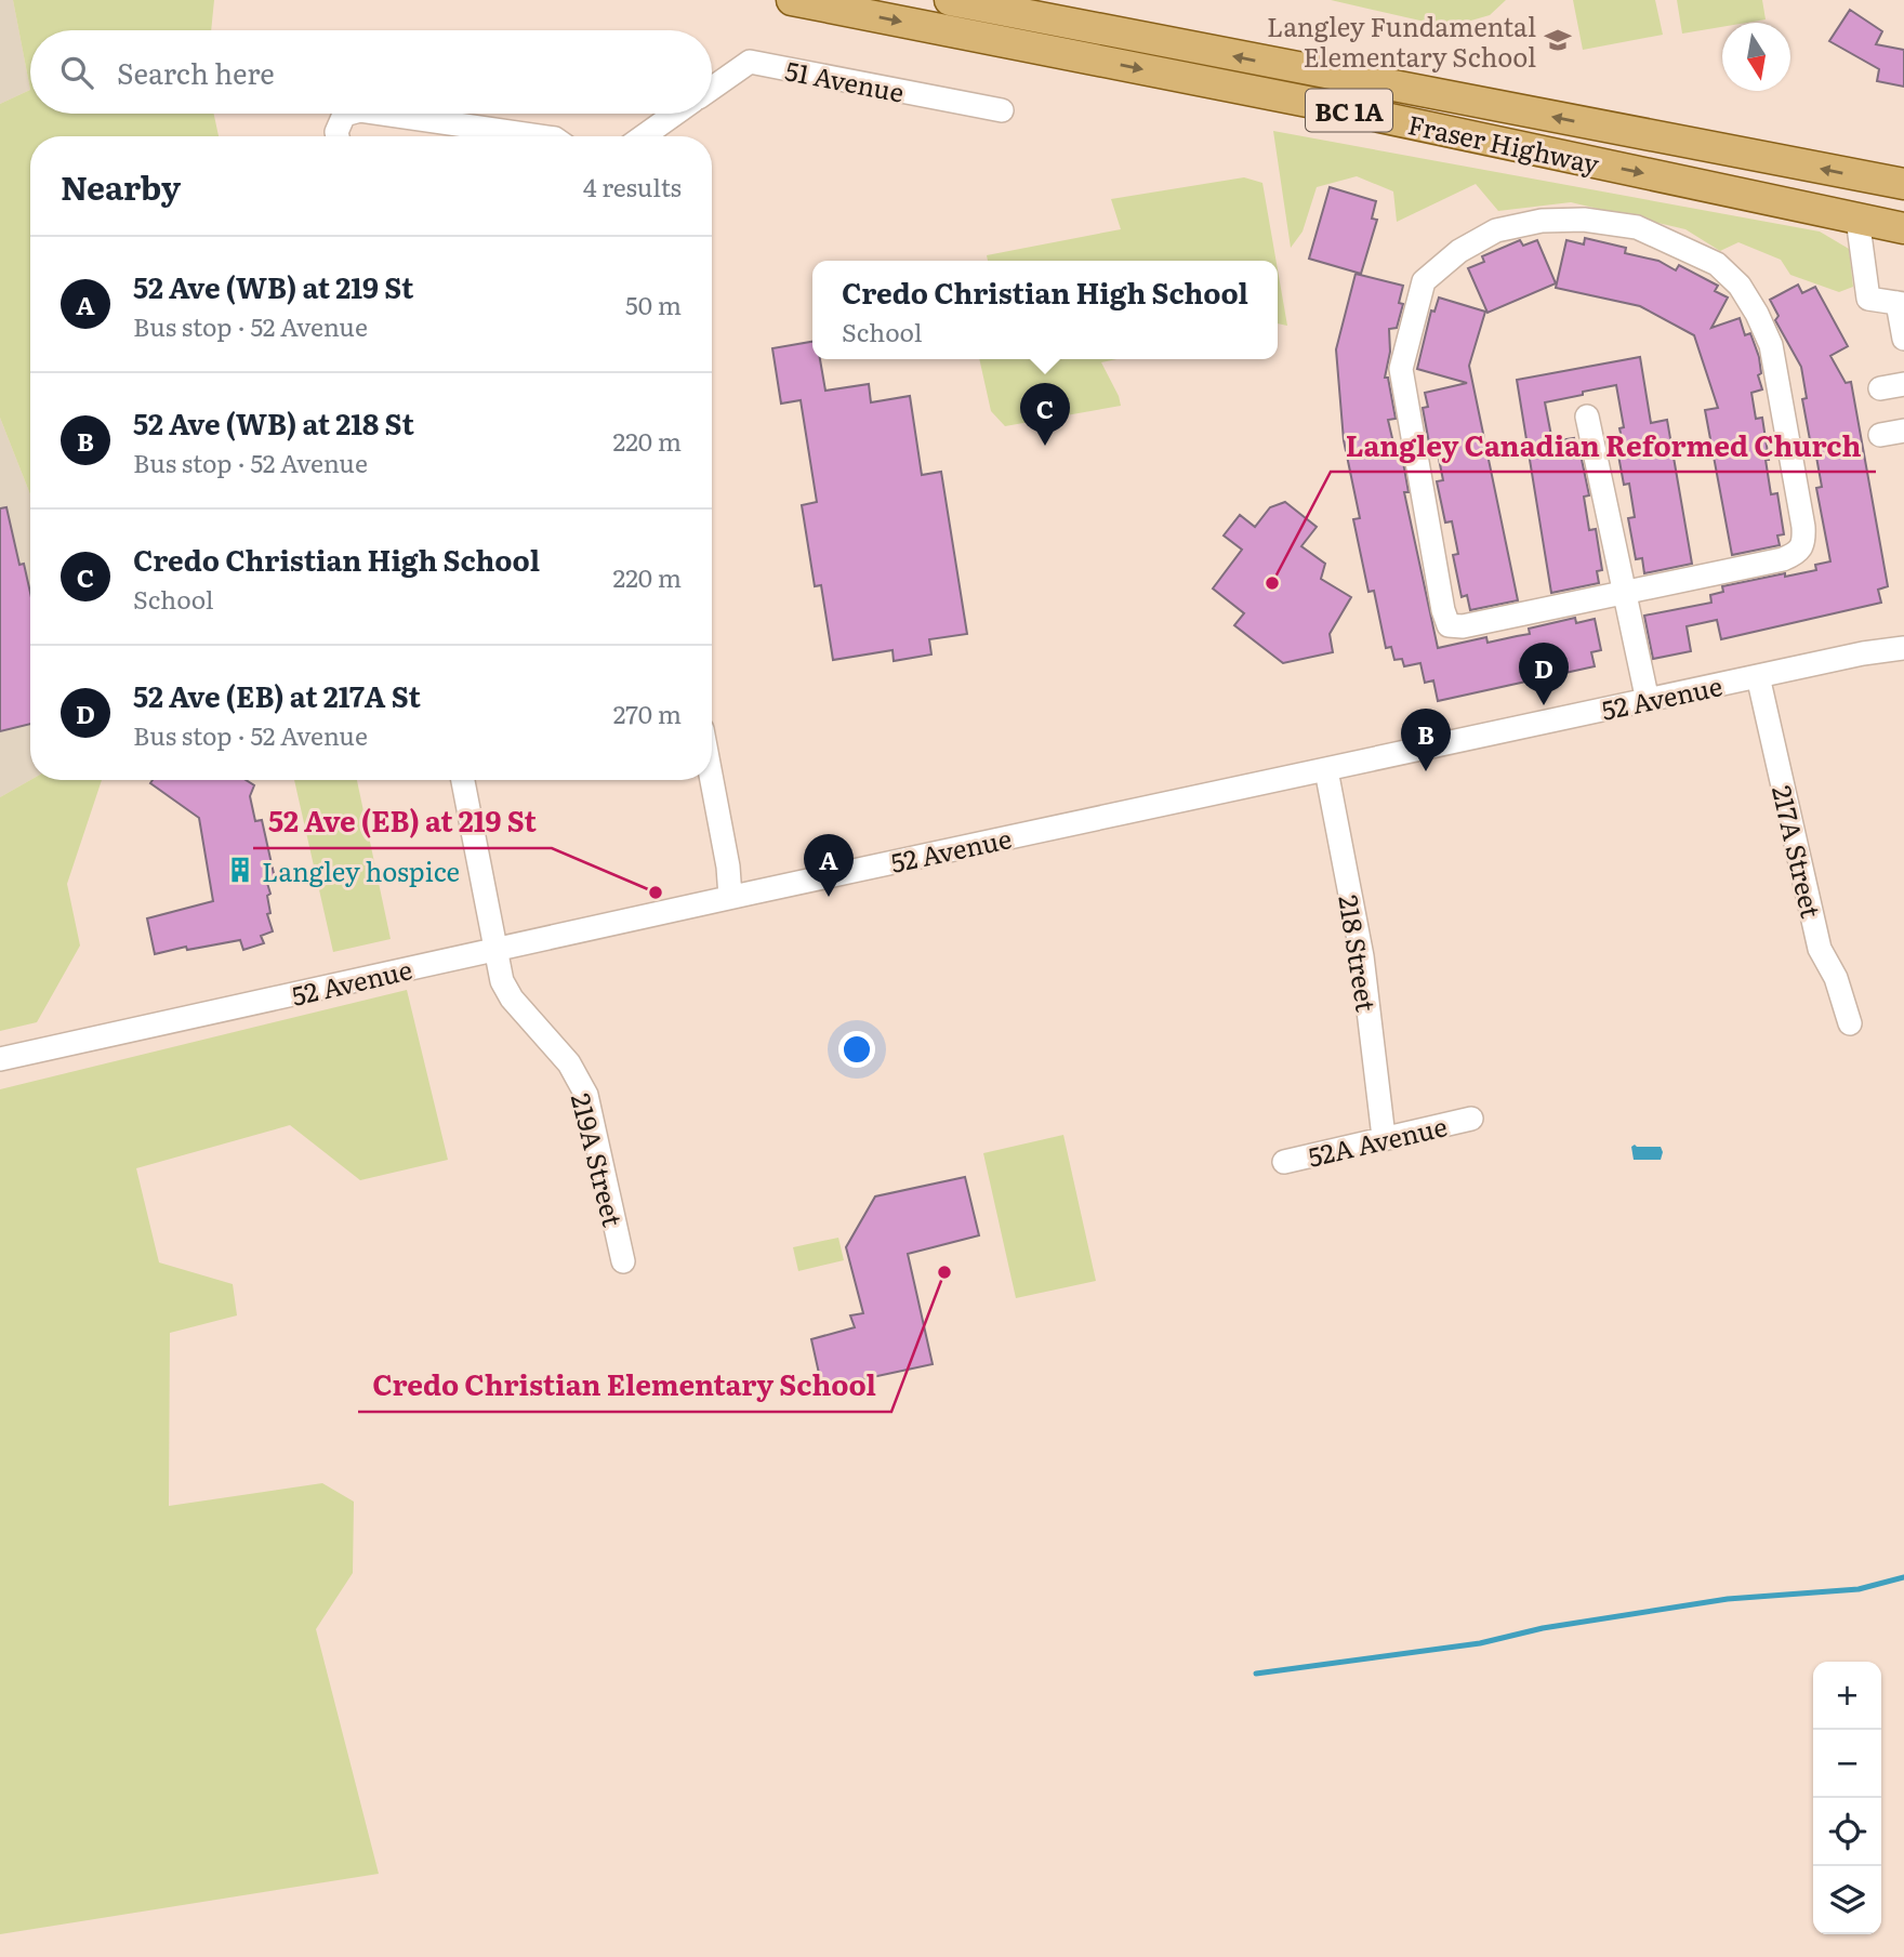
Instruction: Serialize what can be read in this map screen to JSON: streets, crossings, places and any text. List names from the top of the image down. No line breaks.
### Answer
{"streets":{"main road":["BC 1A","Fraser Highway"],"street":["51 Avenue","52 Avenue","217A Street","218 Street","52A Avenue","219A Street"]},"crossings":[["52 Avenue","217A Street"],["52 Avenue","218 Street"],["52 Avenue","219A Street"],["218 Street","52A Avenue"]],"places":{"school or university":["Langley Fundamental Elementary School"],"other":["Langley Canadian Reformed Church","52 Ave (EB) at 219 St","Credo Christian Elementary School"],"building":["Langley hospice"]},"north":"bottom","page":{"search":"Search here","heading":["Nearby","4 results"],"list":[{"mark":"A","name":"52 Ave (WB) at 219 St","note":"Bus stop · 52 Avenue","value":"50 m"},{"mark":"B","name":"52 Ave (WB) at 218 St","note":"Bus stop · 52 Avenue","value":"220 m"},{"mark":"C","name":"Credo Christian High School","note":"School","value":"220 m"},{"mark":"D","name":"52 Ave (EB) at 217A St","note":"Bus stop · 52 Avenue","value":"270 m"}],"popup":["Credo Christian High School","School"],"pins":["C","D","B","A"],"map_buttons":["+","−"]}}
